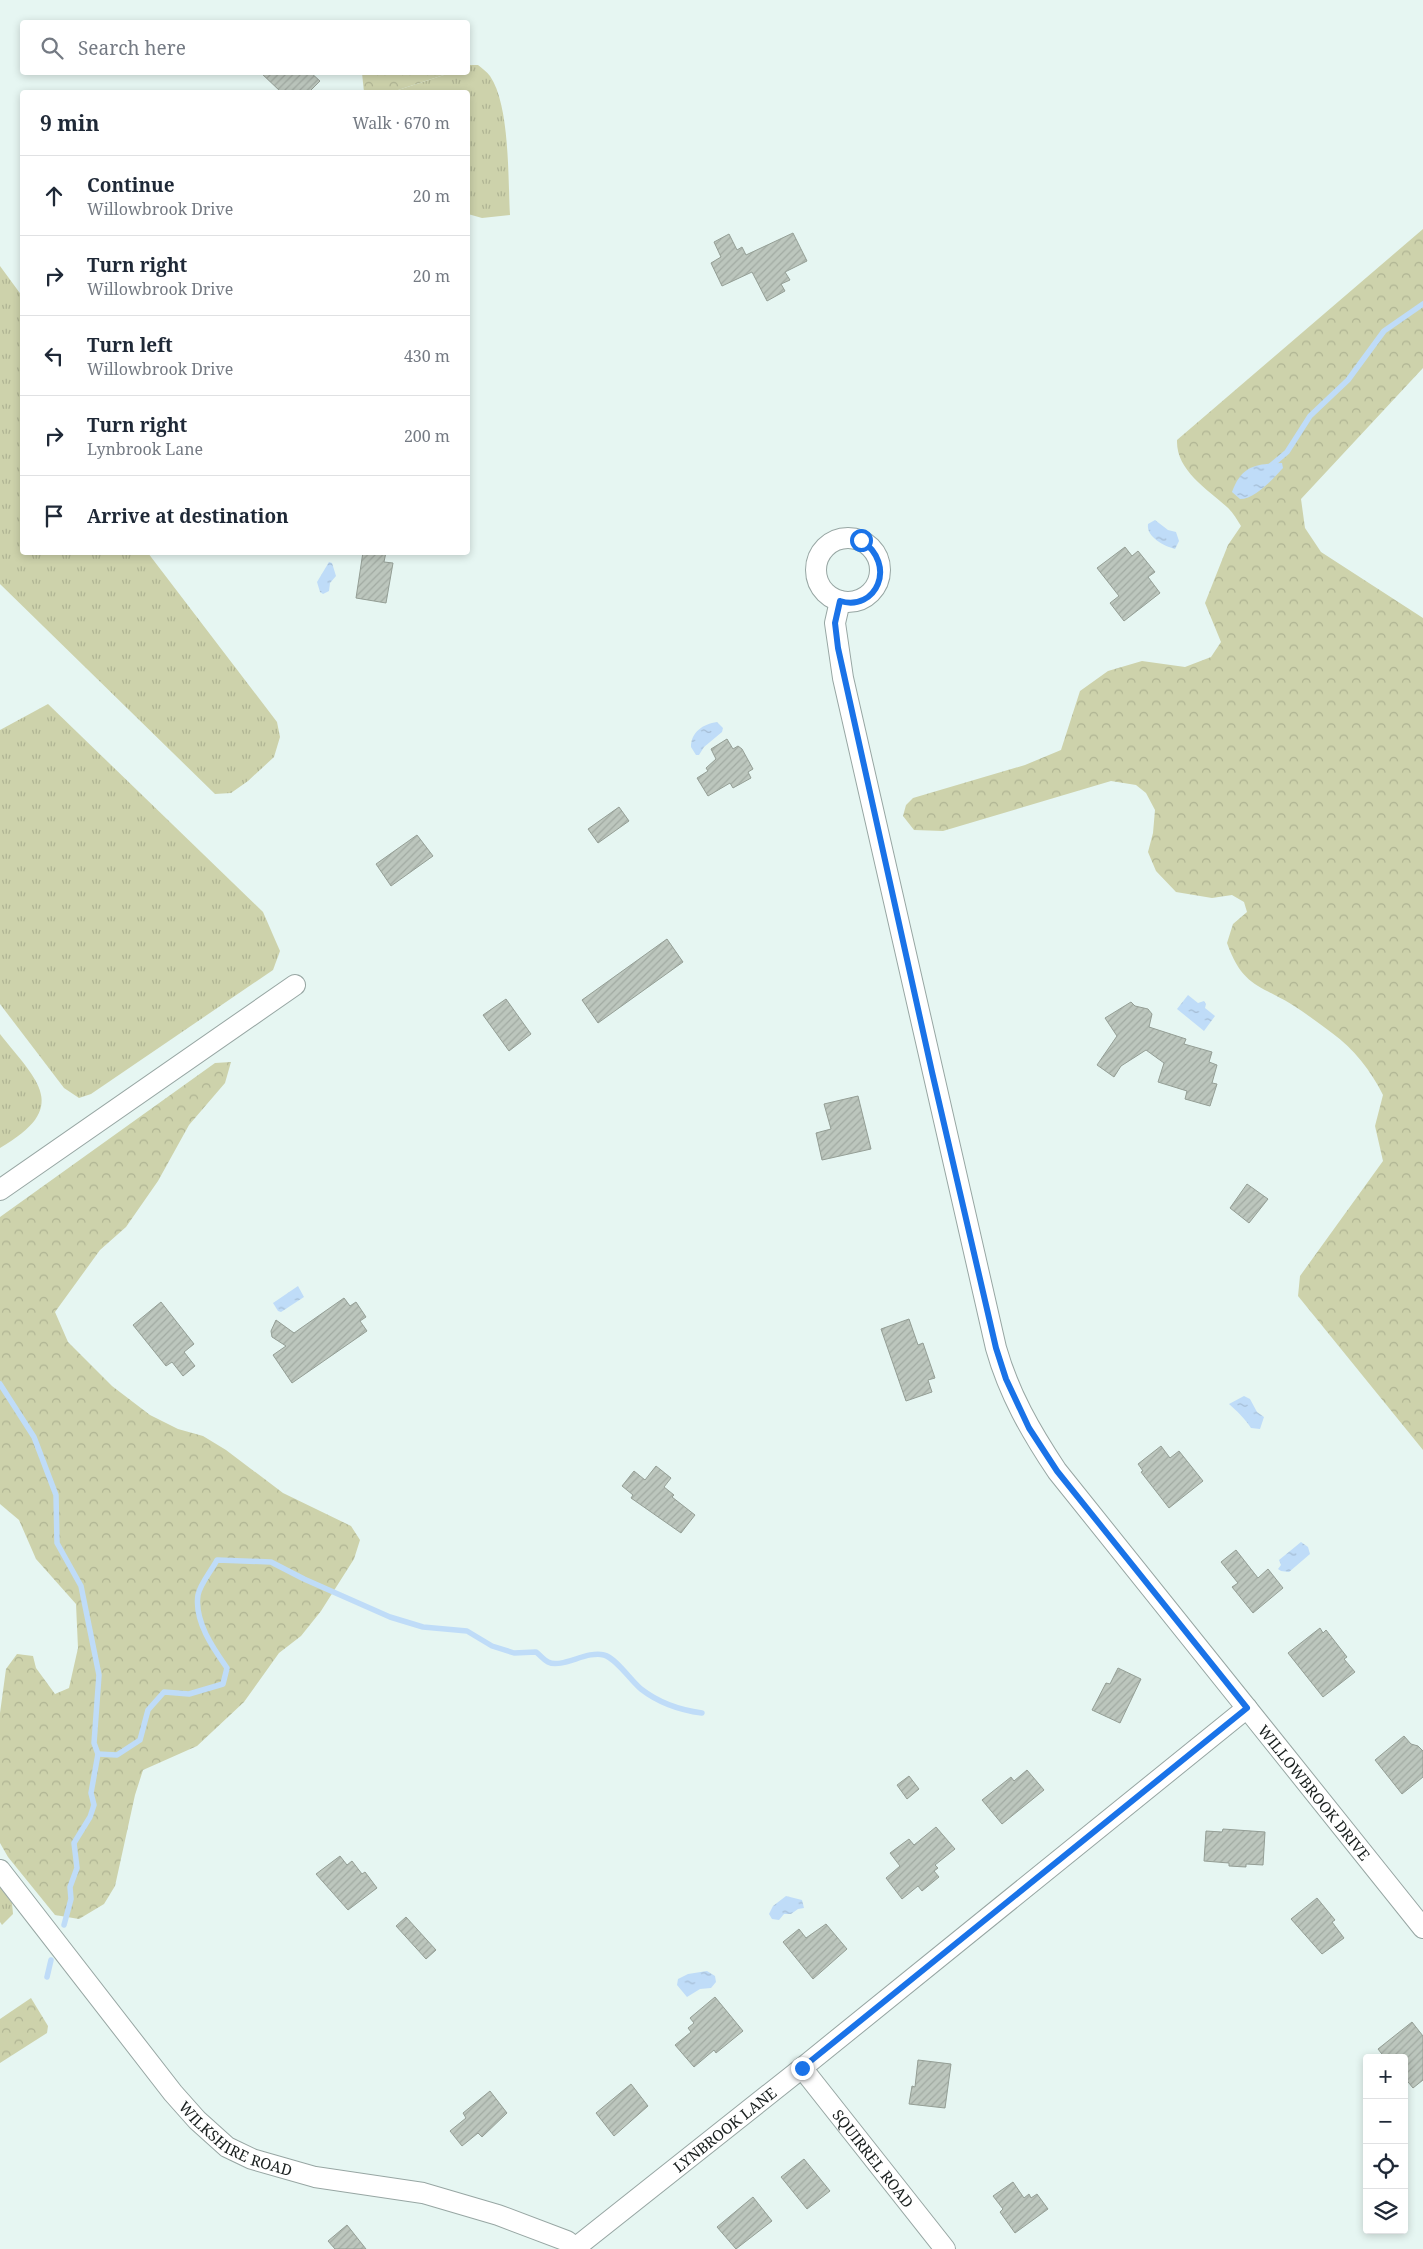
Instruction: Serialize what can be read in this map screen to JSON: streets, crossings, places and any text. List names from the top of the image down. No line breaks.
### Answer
{"streets":{"street":["WILLOWBROOK DRIVE","LYNBROOK LANE","WILKSHIRE ROAD","SQUIRREL ROAD"]},"crossings":[["WILLOWBROOK DRIVE","LYNBROOK LANE"],["LYNBROOK LANE","WILKSHIRE ROAD"],["LYNBROOK LANE","SQUIRREL ROAD"]],"page":{"search":"Search here","heading":["9 min","Walk · 670 m"],"list":[["Continue","Willowbrook Drive","20 m"],["Turn right","Willowbrook Drive","20 m"],["Turn left","Willowbrook Drive","430 m"],["Turn right","Lynbrook Lane","200 m"],"Arrive at destination"],"map_buttons":["+","−"]}}
